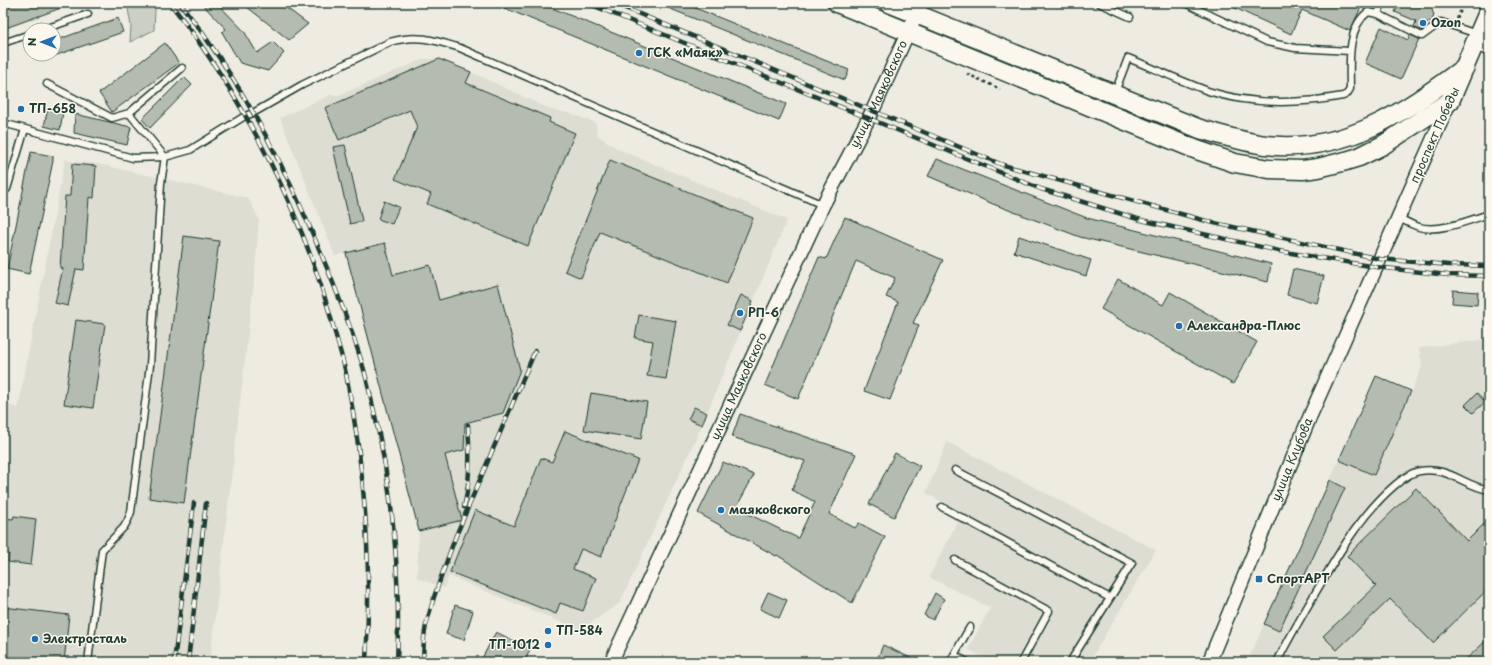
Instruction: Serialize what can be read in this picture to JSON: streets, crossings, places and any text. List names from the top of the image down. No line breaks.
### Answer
{"streets":{"main road":["проспект Победы"],"street":["улица Маяковского","улица Клубова"]},"crossings":[["проспект Победы","улица Клубова"]],"places":{"other":["Ozon","ГСК «Маяк»","ТП-658","РП-6","Александра-Плюс","маяковского","ТП-584","Электросталь","ТП-1012"],"transit":["СпортАРТ"]},"north":"left"}
